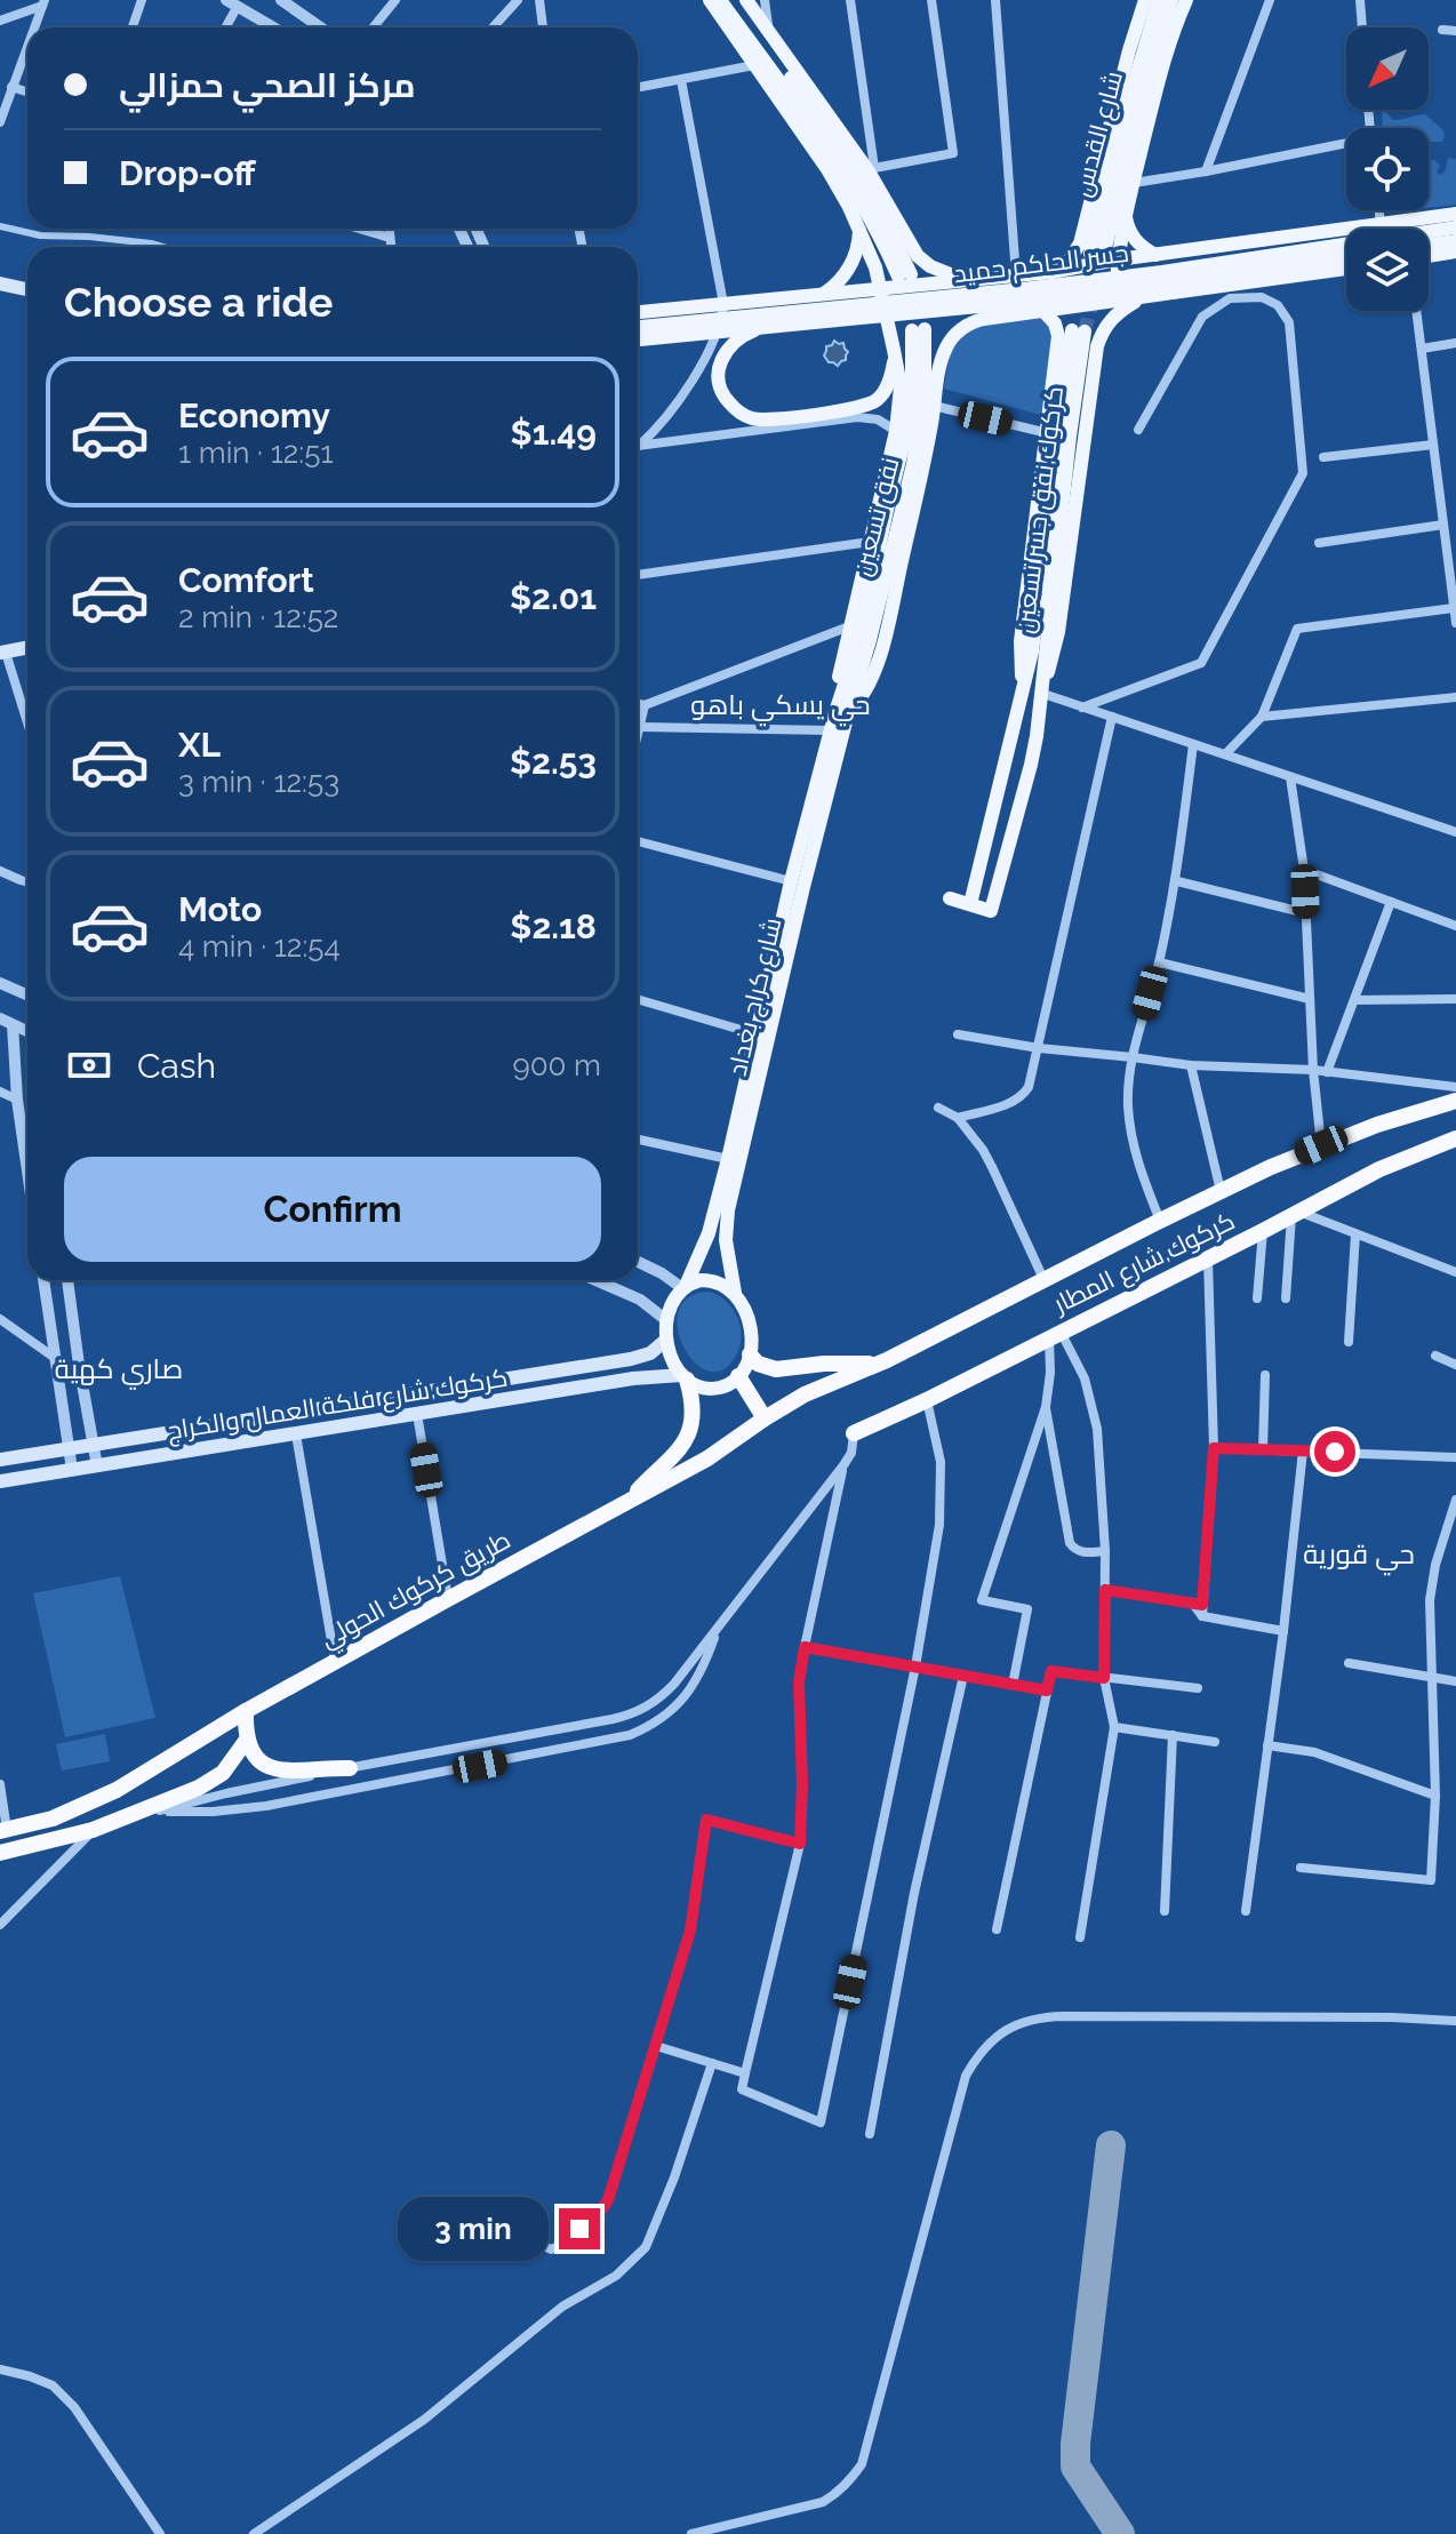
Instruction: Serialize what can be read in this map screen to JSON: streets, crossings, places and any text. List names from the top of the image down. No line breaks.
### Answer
{"streets":{"highway":["كركوك,شارع المطار","طريق كركوك الحولي"],"main road":["شارع القدس","جسر الحاكم حميد","كركوك,نفق جسر تسعين","نفق تسعين","شارع كراج بغداد","كركوك,شارع فلكة العمال والكراج"]},"crossings":[["نفق تسعين","شارع كراج بغداد"],["شارع كراج بغداد","كركوك,شارع فلكة العمال والكراج"],["كركوك,شارع المطار","طريق كركوك الحولي"]],"districts":["حي يسكي باهو","صاري كهية","حي قورية"],"north":"bottom left","page":{"banner":["مركز الصحي حمزالي","Drop-off"],"heading":"Choose a ride","list":[{"name":"Economy","note":"1 min · 12:51","value":"$1.49"},{"name":"Comfort","note":"2 min · 12:52","value":"$2.01"},{"name":"XL","note":"3 min · 12:53","value":"$2.53"},{"name":"Moto","note":"4 min · 12:54","value":"$2.18"}],"pay":["Cash","900 m"],"buttons":"Confirm","bubble":"3 min"}}
